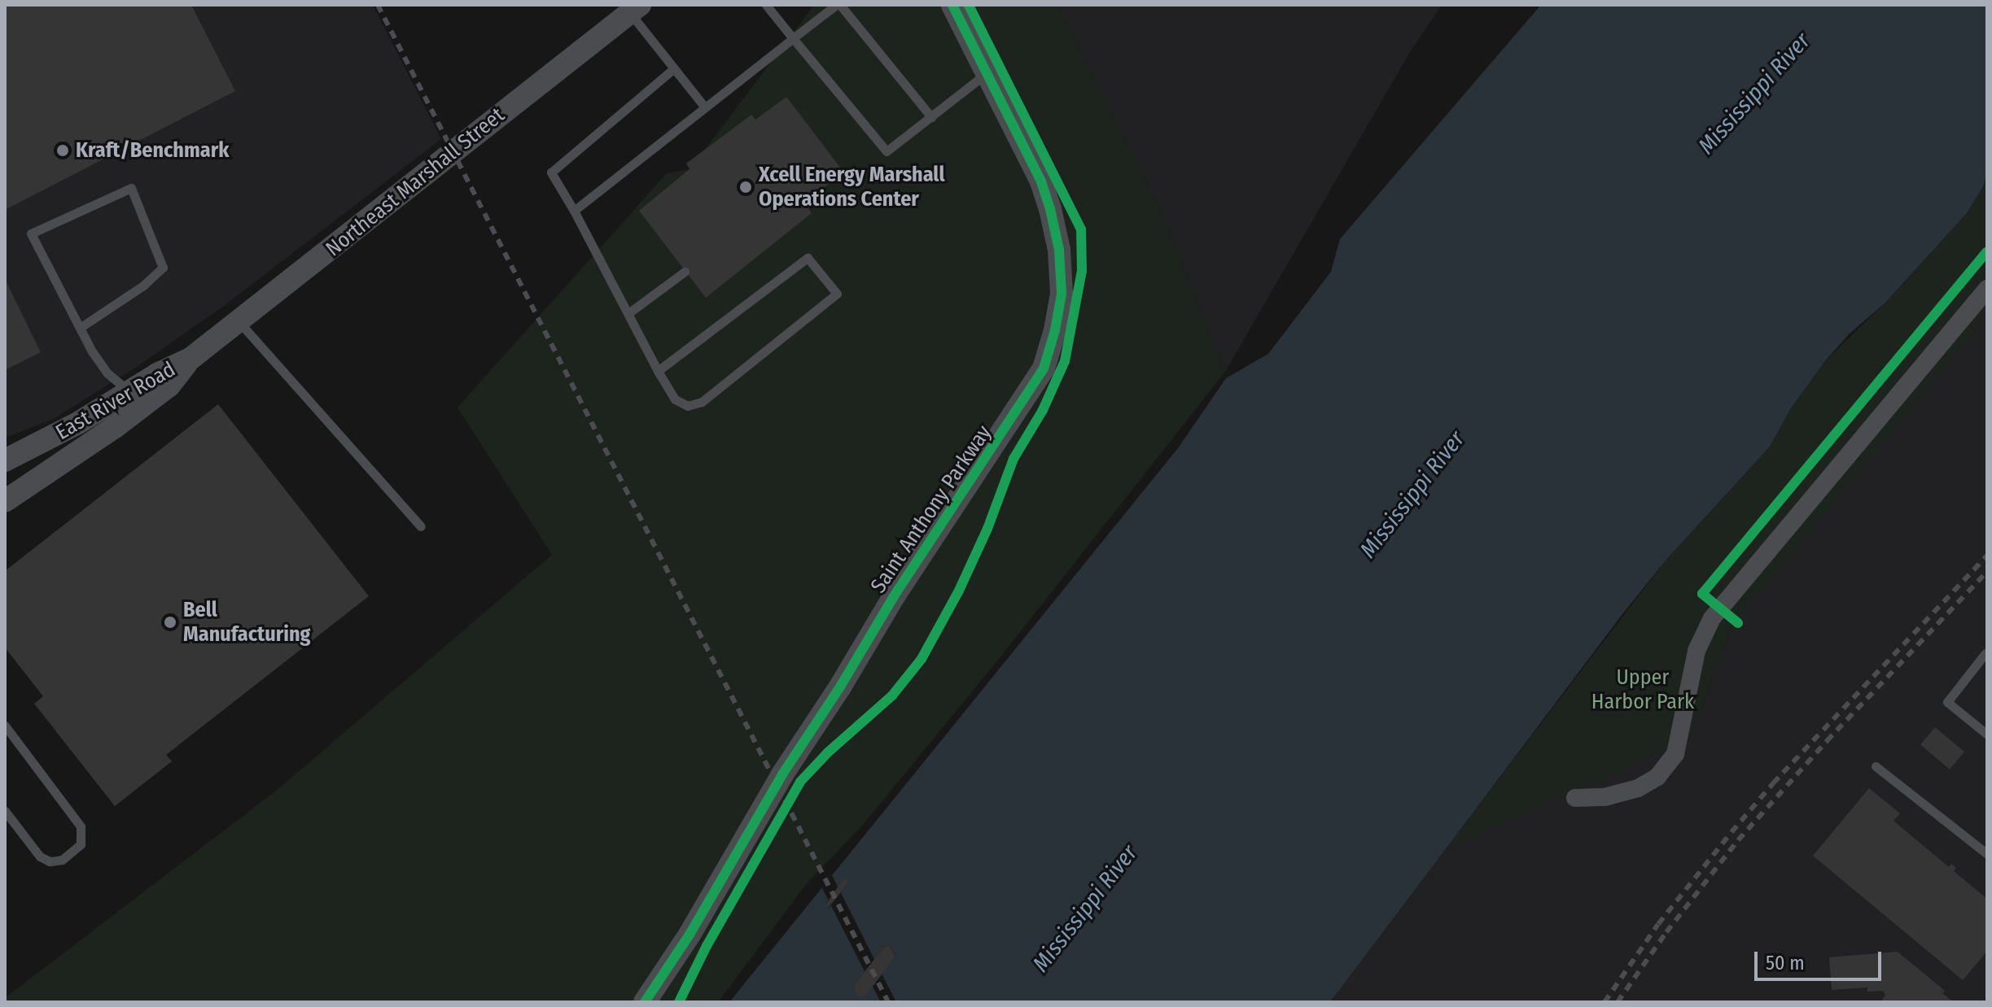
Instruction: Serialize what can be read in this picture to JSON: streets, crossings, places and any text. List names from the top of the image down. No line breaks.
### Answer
{"streets":{"street":["Northeast Marshall Street","East River Road","Saint Anthony Parkway"]},"crossings":[["Northeast Marshall Street","East River Road"]],"water":["Mississippi River"],"parks":["Upper Harbor Park"],"places":["Kraft/Benchmark","Xcell Energy Marshall Operations Center","Bell Manufacturing"],"scale_bar":"50 m"}
